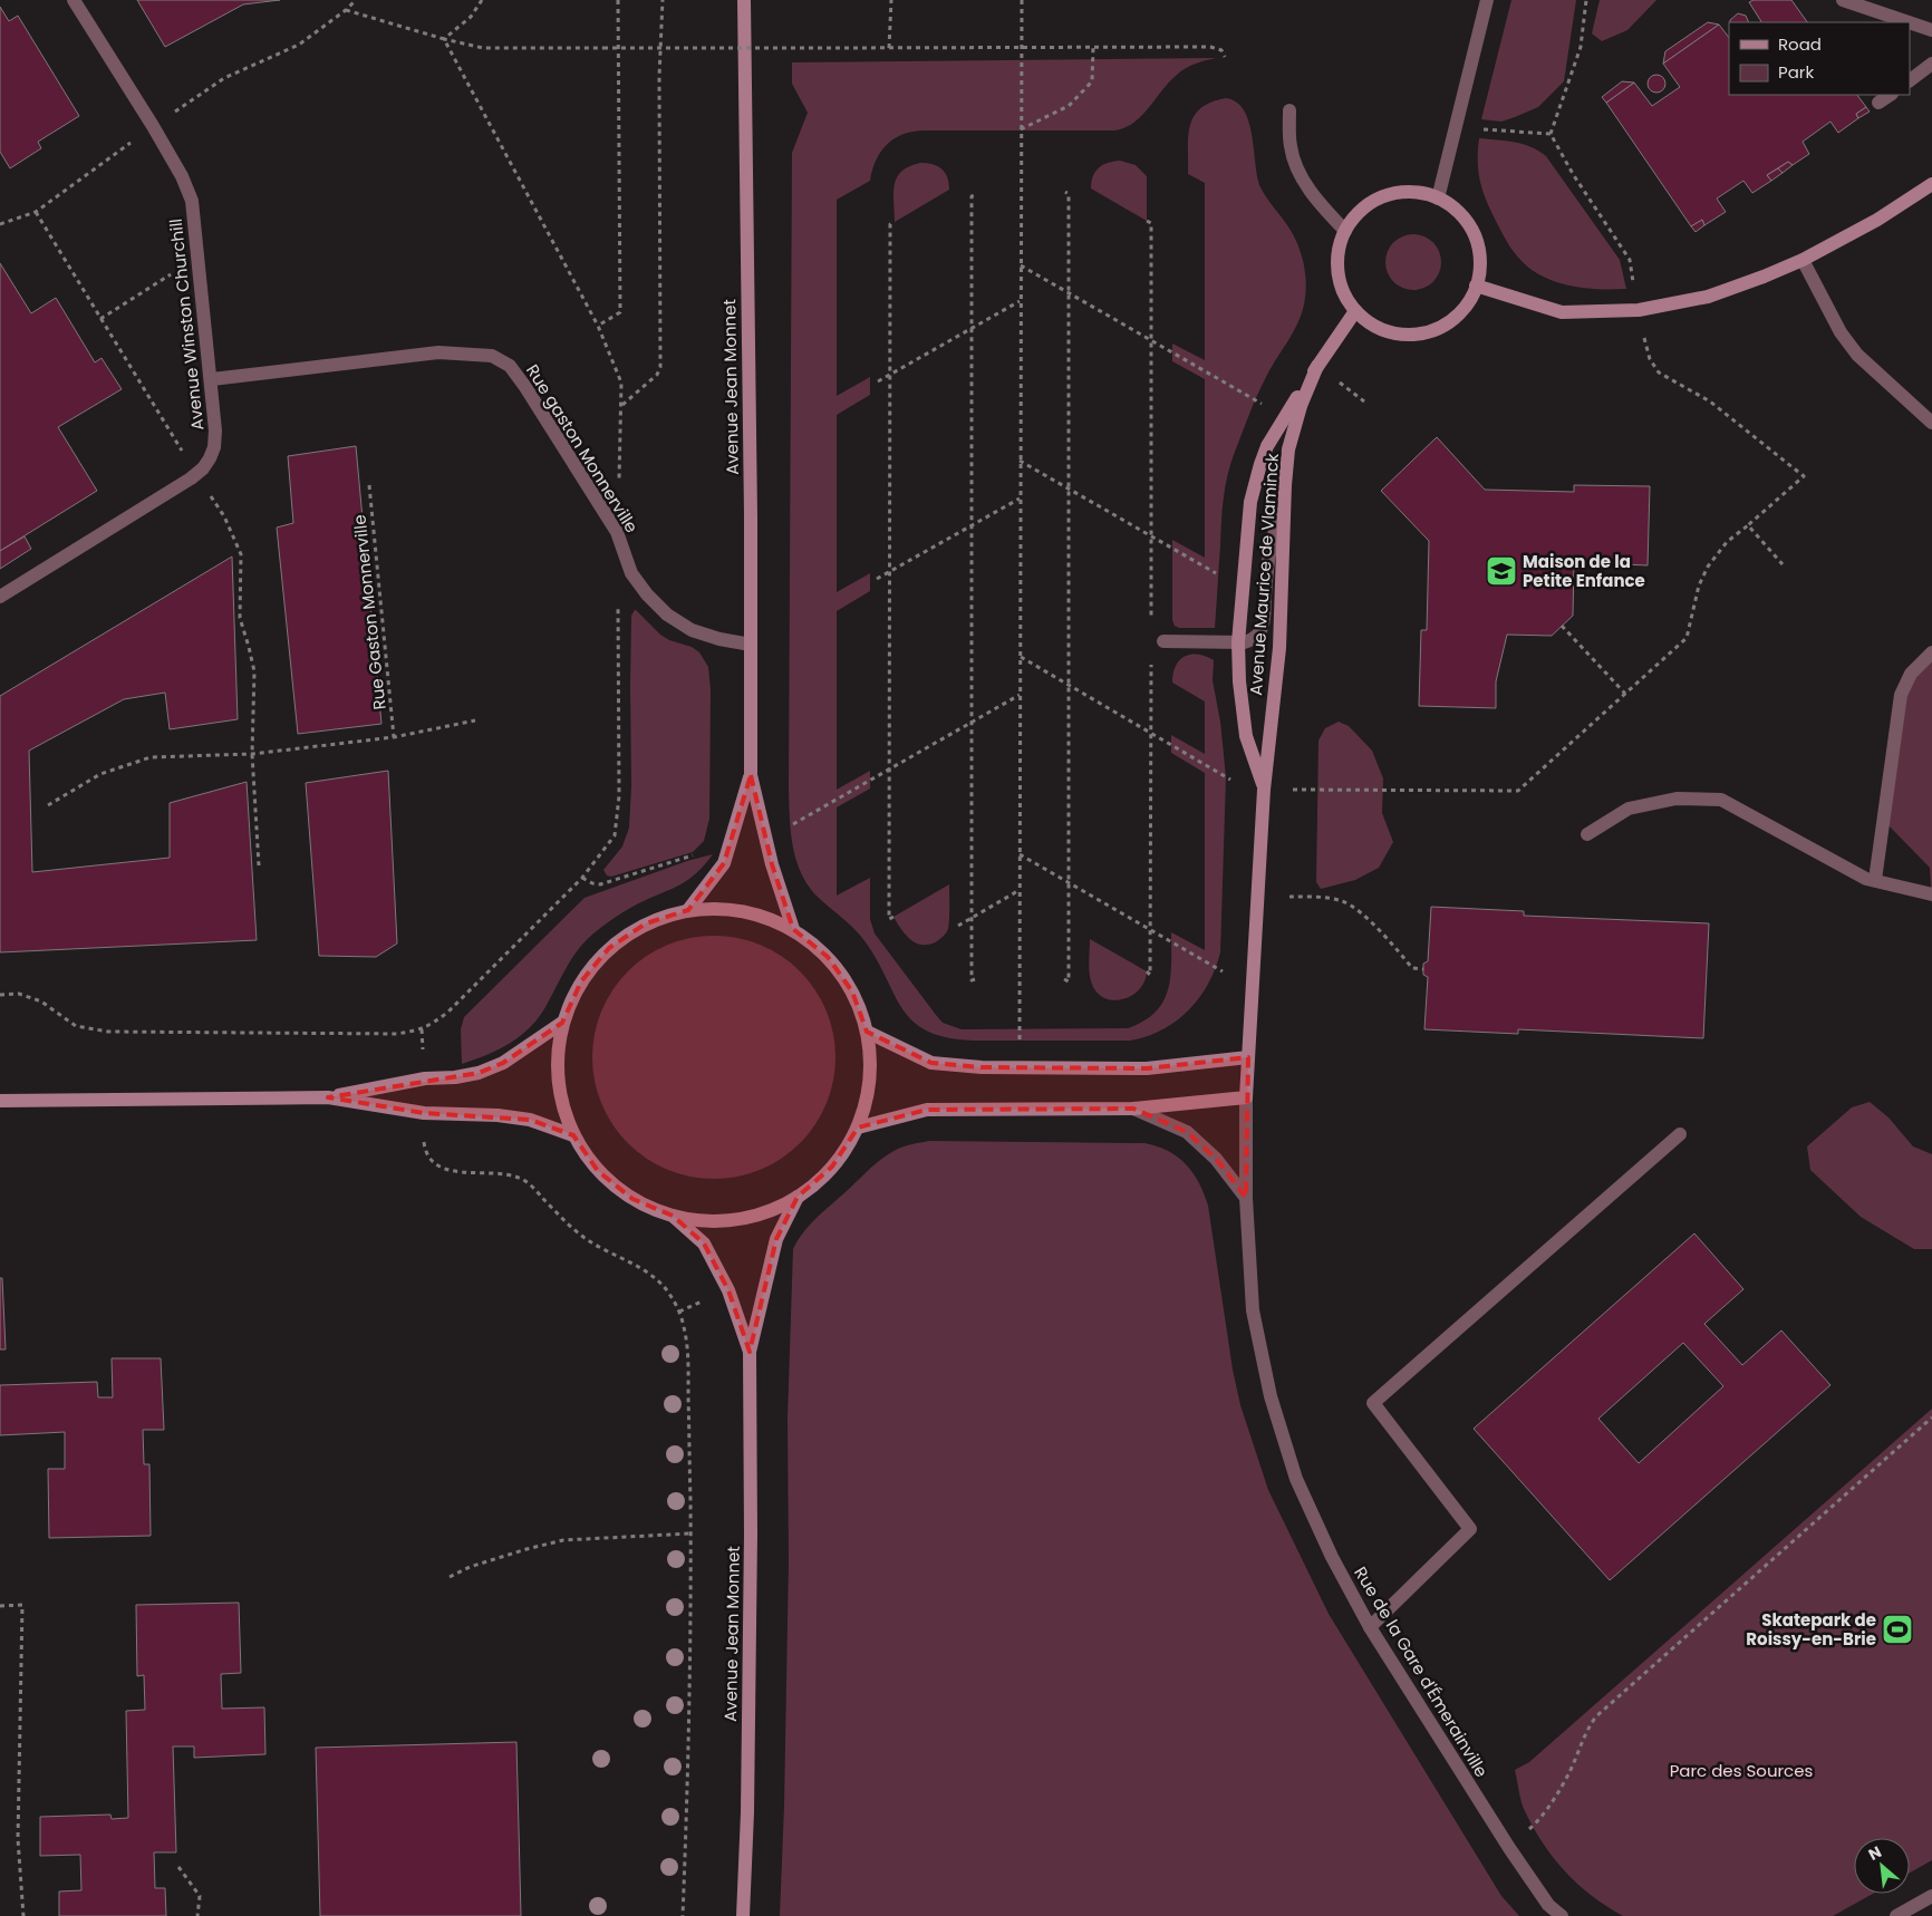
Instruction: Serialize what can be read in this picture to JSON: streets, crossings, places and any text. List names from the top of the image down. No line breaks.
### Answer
{"streets":{"main road":["Avenue Jean Monnet","Avenue Maurice de Vlaminck"],"street":["Avenue Winston Churchill","Rue gaston Monnerville","Rue de la Gare d'Émerainville"],"path":["Rue Gaston Monnerville"]},"crossings":[["Avenue Winston Churchill","Rue gaston Monnerville"],["Avenue Jean Monnet","Rue gaston Monnerville"],["Avenue Maurice de Vlaminck","Rue de la Gare d'Émerainville"]],"parks":["Parc des Sources"],"places":{"school or university":["Maison de la Petite Enfance"],"sports":["Skatepark de Roissy-en-Brie"]},"legend":["Road","Park"],"north":"top left"}
